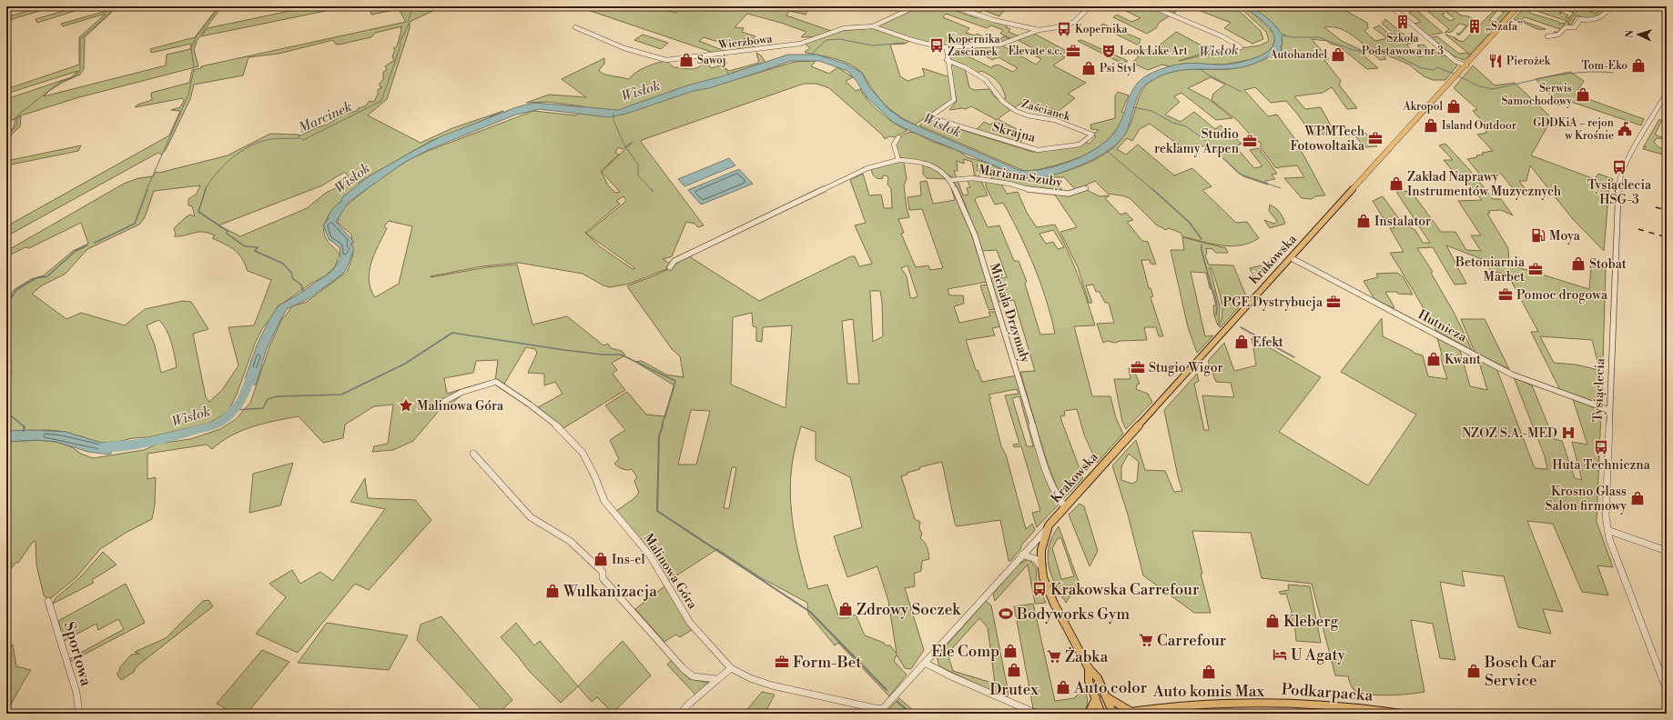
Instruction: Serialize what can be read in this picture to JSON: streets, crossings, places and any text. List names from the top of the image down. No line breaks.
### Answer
{"streets":{"main road":["Krakowska","Podkarpacka"],"street":["Wierzbowa","Zaścianek","Skrajna","Mariana Szuby","Michała Drzymały","Hutnicza","Tysiąclecia","Malinowa Góra","Sportowa"]},"crossings":[["Zaścianek","Skrajna"],["Mariana Szuby","Michała Drzymały"],["Krakowska","Michała Drzymały"],["Krakowska","Hutnicza"],["Krakowska","Malinowa Góra"],["Hutnicza","Tysiąclecia"]],"water":["Wisłok","Marcinek"],"places":{"building":["Szkoła Podstawowa nr 3","„Szafa”"],"bus stop":["Kopernika","Kopernika Zaścianek","Tysiąclecia HSG-3","Huta Techniczna","Krakowska Carrefour"],"office":["Elevate s.c.","WPMTech Fotowoltaika","Studio reklamy Arpen","Betoniarnia Marbet","Pomoc drogowa","PGE Dystrybucja","Stugio Wigor","Form-Bet"],"theatre":["Look Like Art"],"shop":["Autohandel","Sawoj","Tom-Eko","Psi Styl","Serwis Samochodowy","Akropol","Island Outdoor","Zakład Naprawy Instrumentów Muzycznych","Instalator","Stobat","Efekt","Kwant","Krosno Glass Salon firmowy","Ins-el","Wulkanizacja","Zdrowy Soczek","Kleberg","Ele Comp","Drutex","Bosch Car Service","Auto komis Max","Auto color"],"restaurant":["Pierożek"],"public building":["GDDKiA – rejon w Krośnie"],"fuel station":["Moya"],"place":["Malinowa Góra"],"hospital":["NZOZ S.A.-MED"],"sports":["Bodyworks Gym"],"supermarket":["Carrefour","Żabka"],"hotel":["U Agaty"]},"north":"left"}
